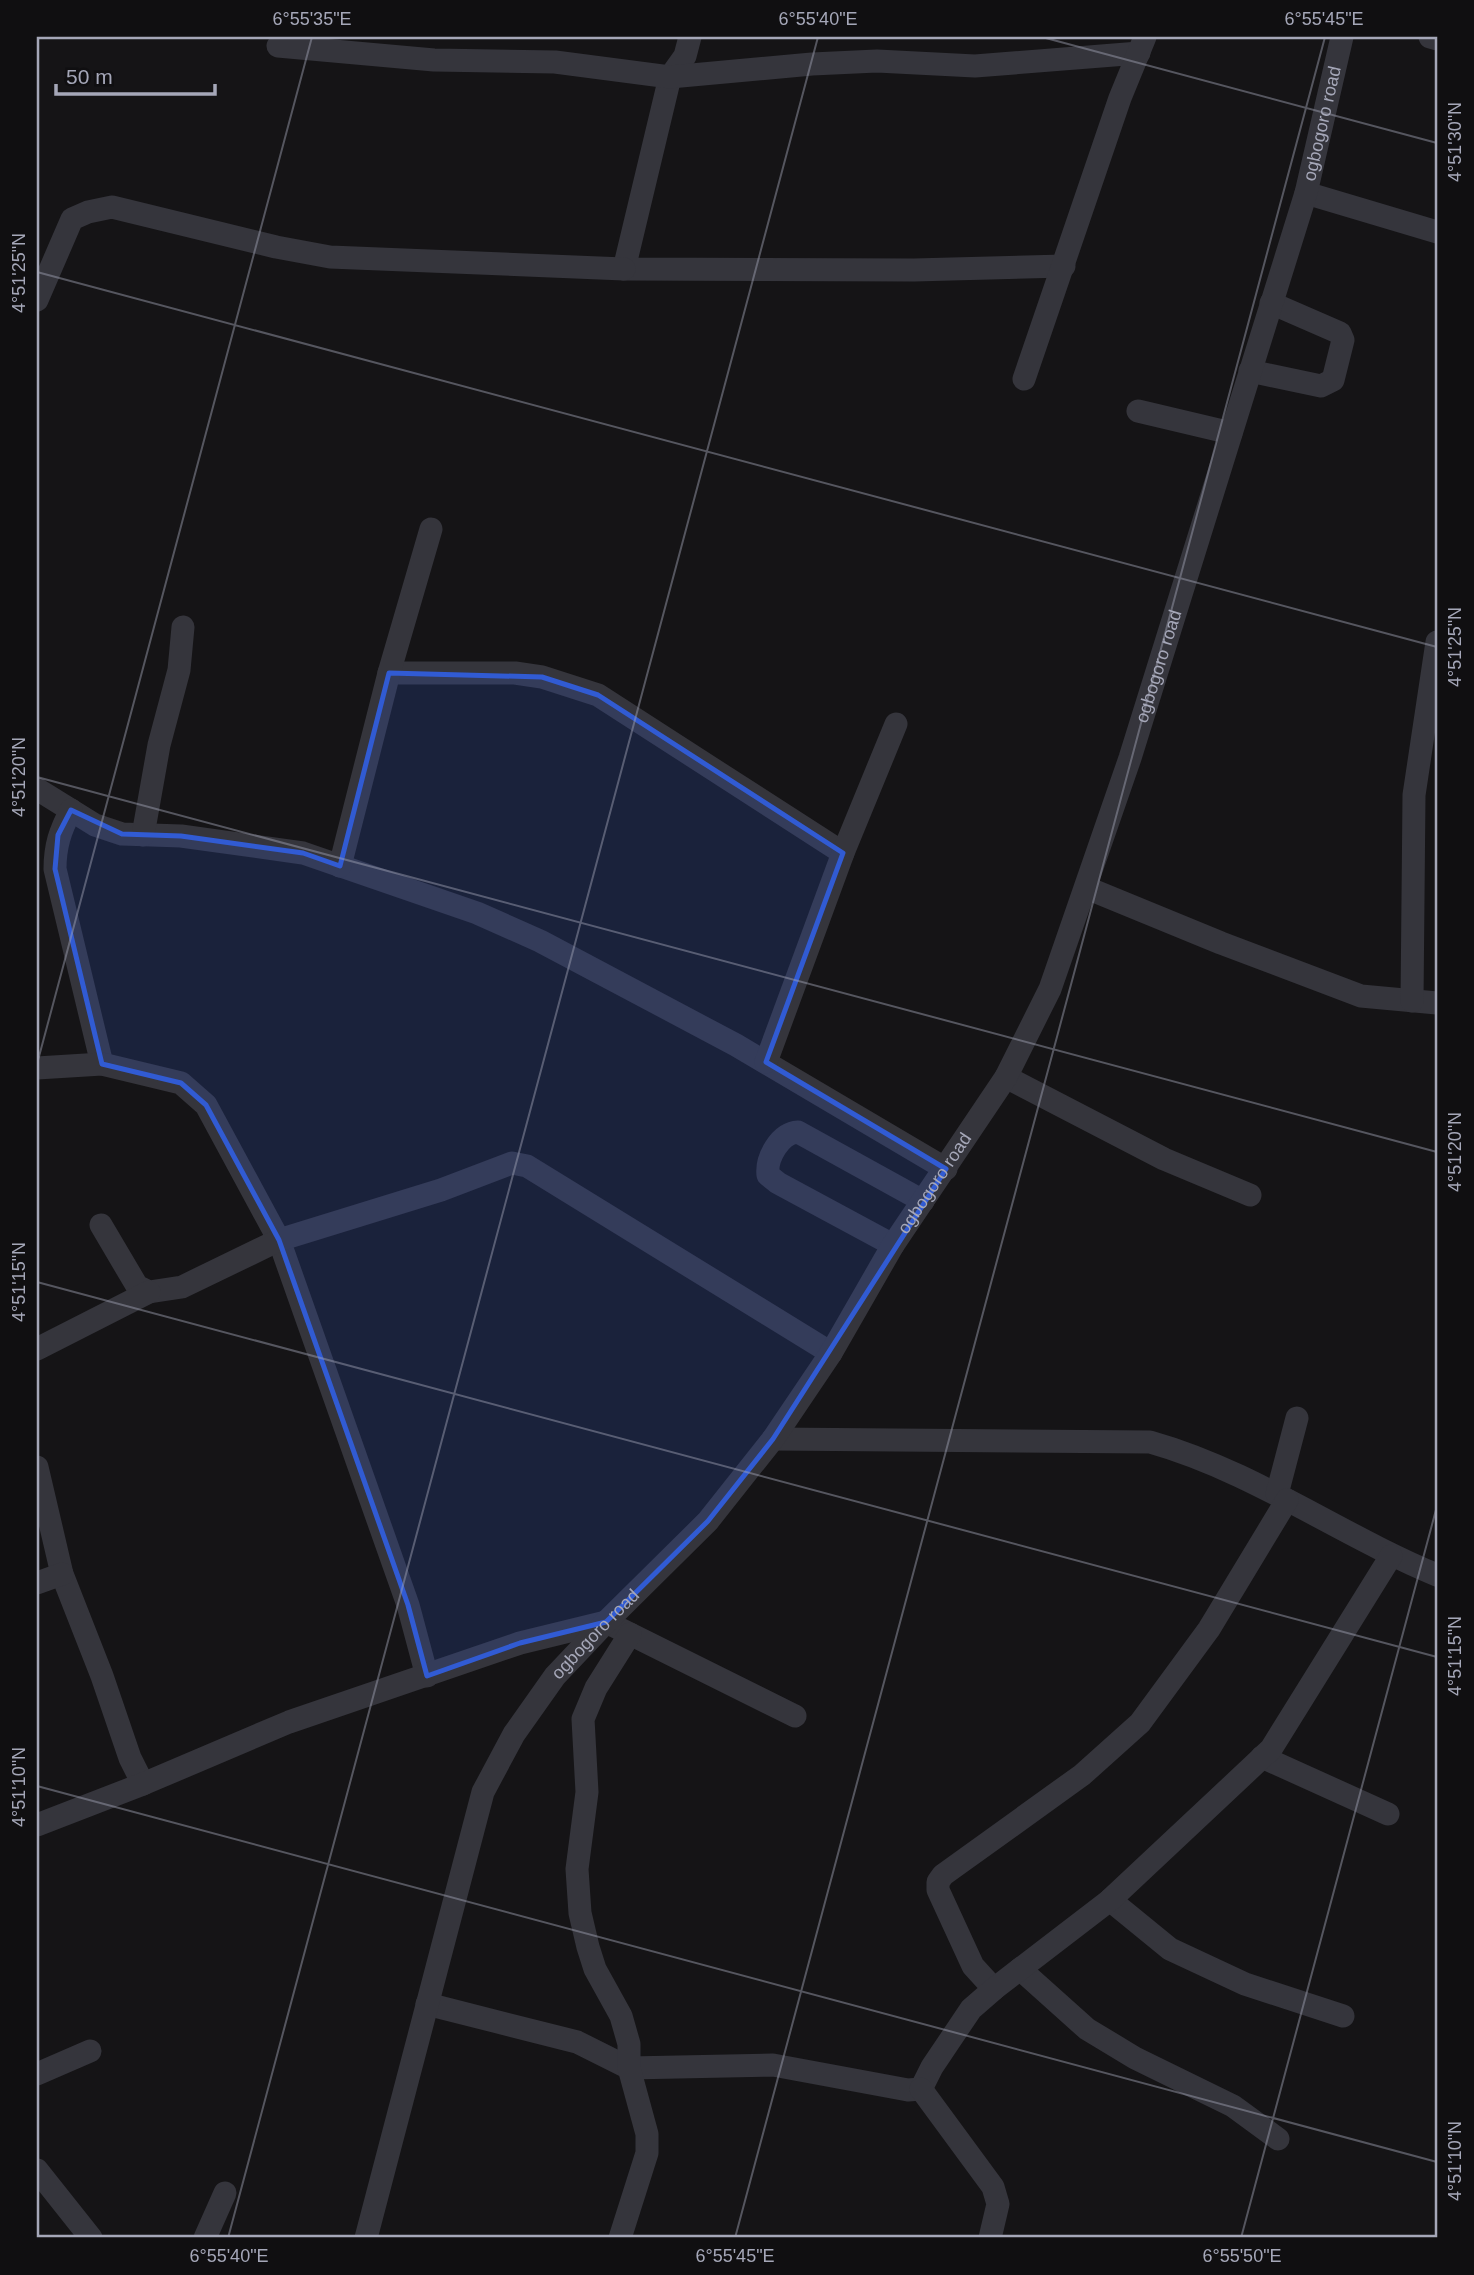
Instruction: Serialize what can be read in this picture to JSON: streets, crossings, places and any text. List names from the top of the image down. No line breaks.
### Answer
{"streets":{"street":["ogbogoro road"]},"scale_bar":"50 m","coordinates":["6°55'35\"E","6°55'40\"E","6°55'45\"E","4°51'30\"N","4°51'25\"N","4°51'20\"N","4°51'15\"N","4°51'10\"N","6°55'50\"E"]}
